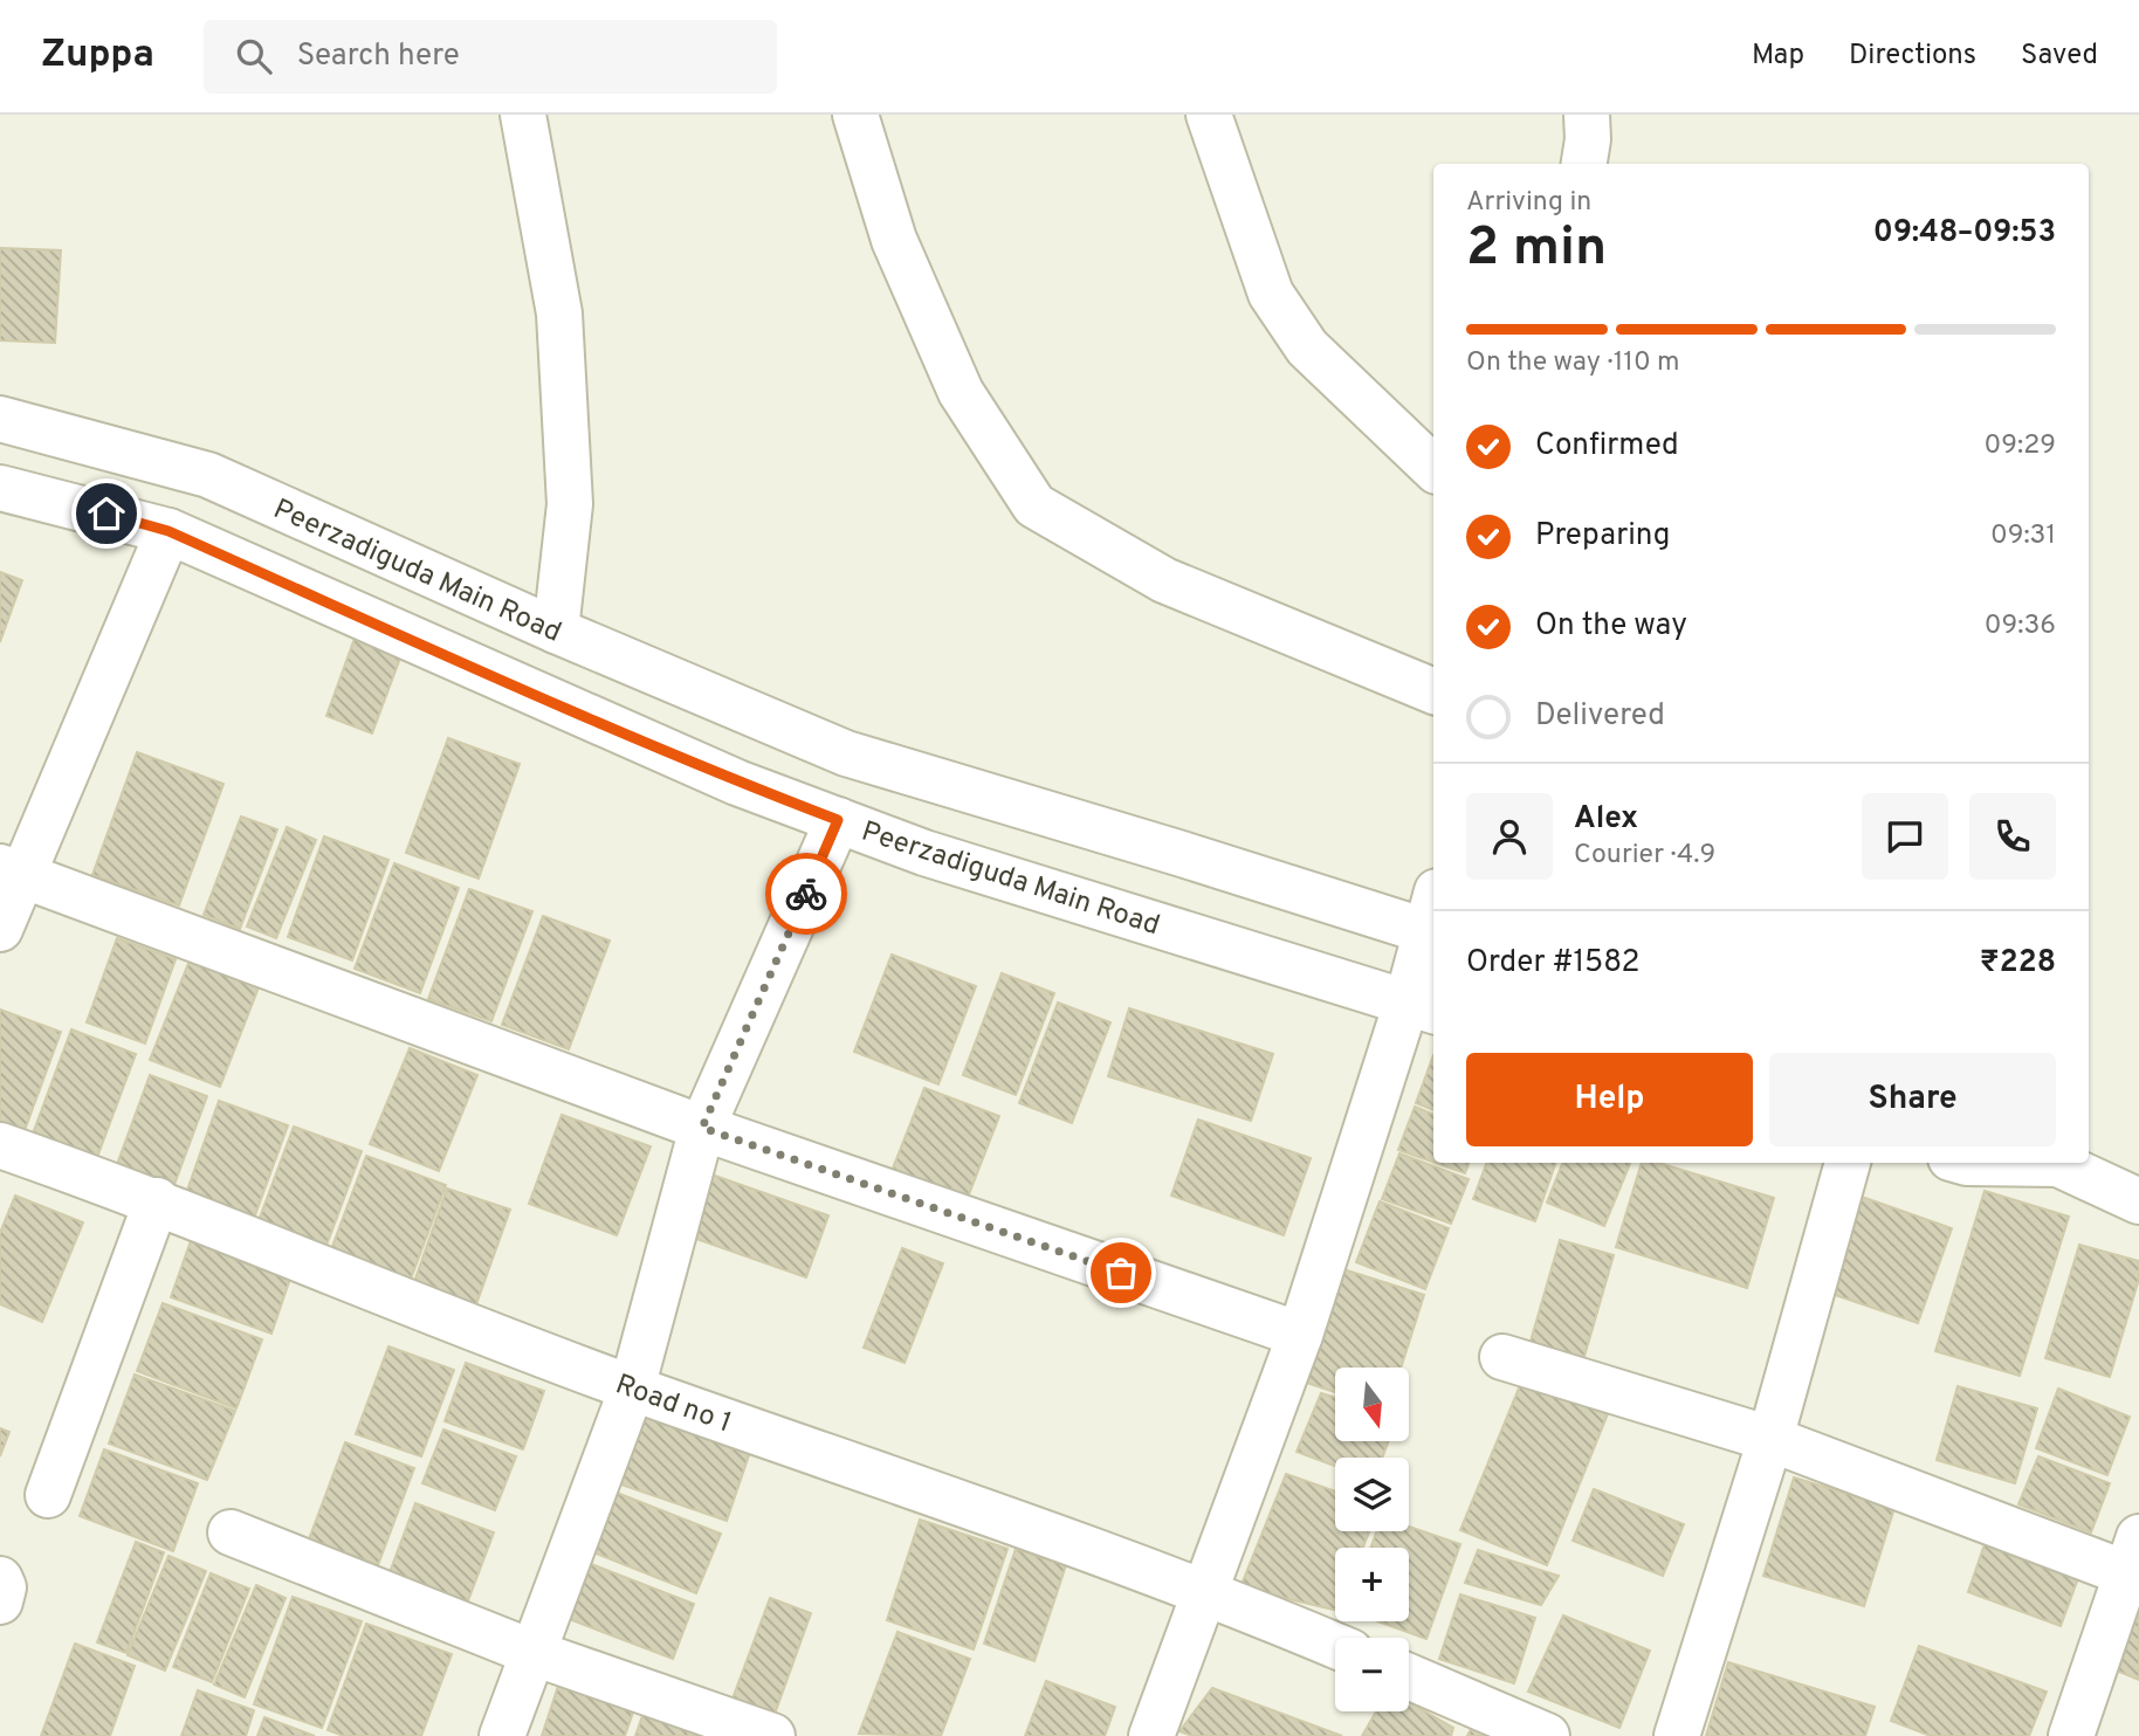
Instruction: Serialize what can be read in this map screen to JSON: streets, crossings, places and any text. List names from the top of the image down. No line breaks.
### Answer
{"streets":{"street":["Peerzadiguda Main Road","Road no 1"]},"north":"bottom","page":{"header":"Zuppa","search":"Search here","nav":["Map","Directions","Saved"],"heading":["2 min","Arriving in","09:48–09:53"],"panel":["Alex","Courier · 4.9","Order #1582","₹228"],"bar":"On the way · 110 m","list":[["Confirmed","09:29"],["Preparing","09:31"],["On the way","09:36"],"Delivered"],"buttons":["Help","Share"],"map_buttons":["+","−"]}}
